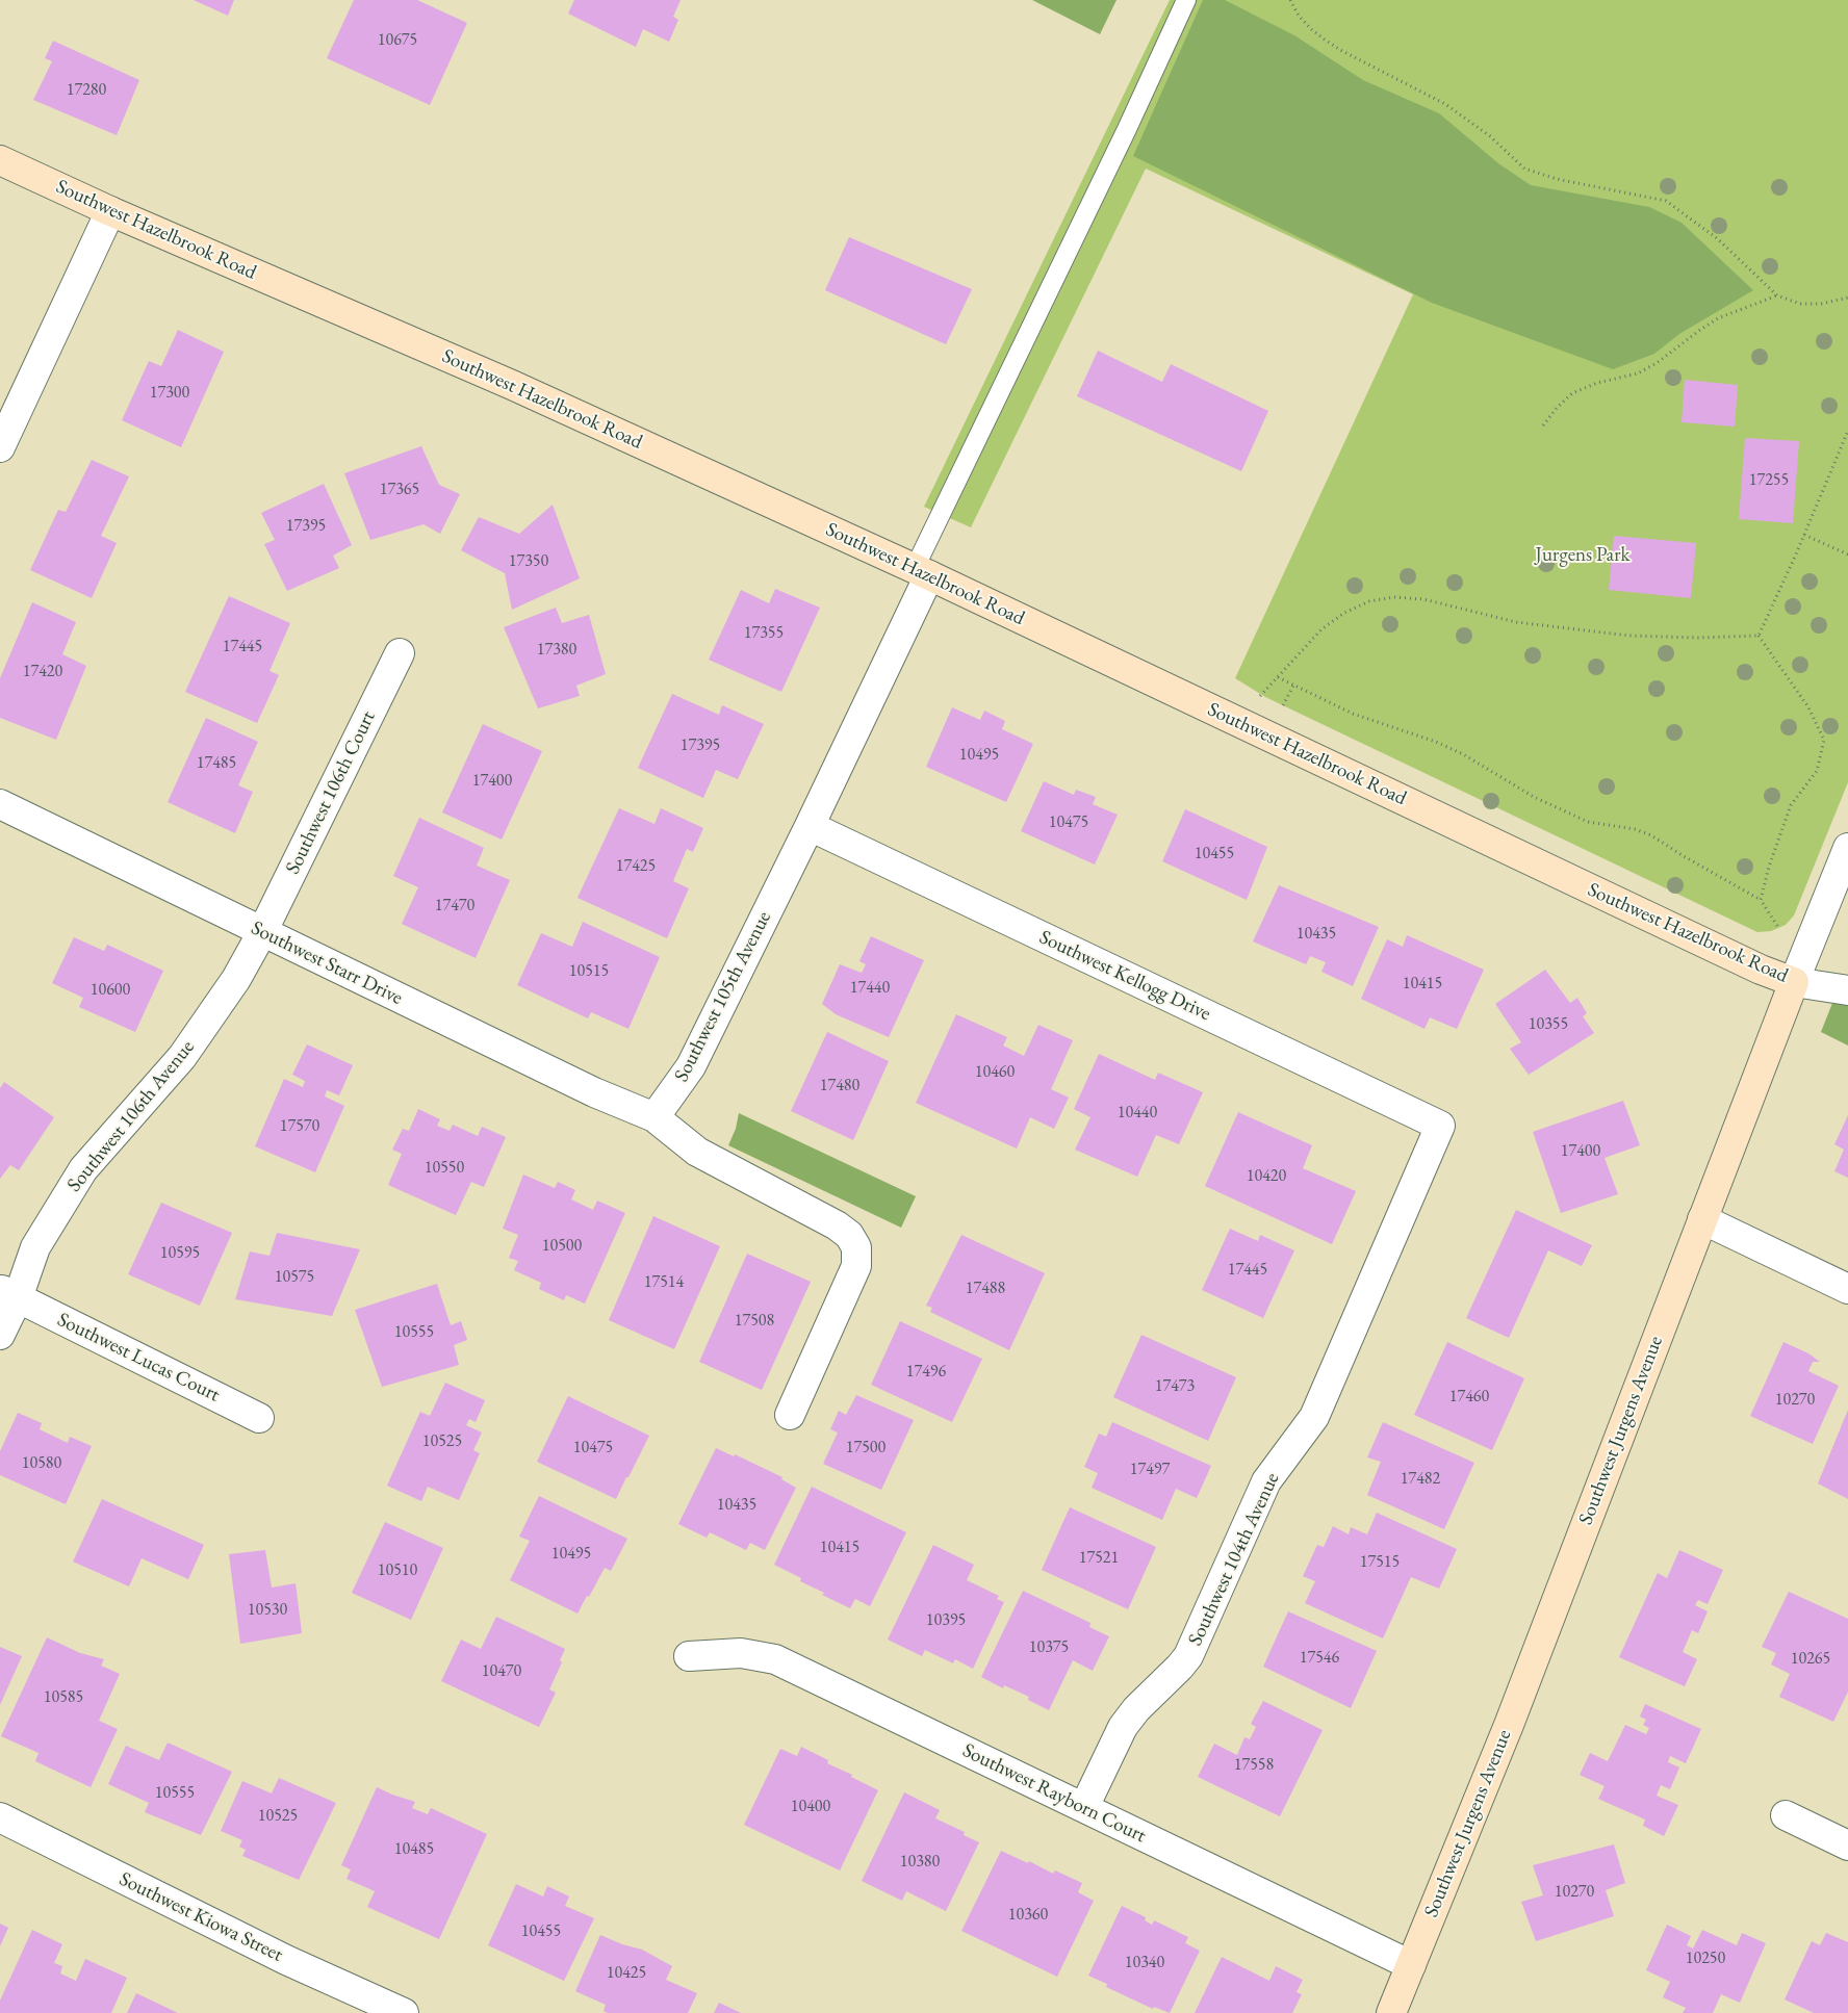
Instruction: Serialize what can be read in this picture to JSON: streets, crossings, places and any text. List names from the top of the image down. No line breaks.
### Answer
{"streets":{"street":["Southwest Hazelbrook Road","Southwest 106th Court","Southwest Starr Drive","Southwest Kellogg Drive","Southwest 105th Avenue","Southwest 106th Avenue","Southwest Lucas Court","Southwest Jurgens Avenue","Southwest 104th Avenue","Southwest Rayborn Court","Southwest Kiowa Street"]},"crossings":[["Southwest Hazelbrook Road","Southwest 105th Avenue"],["Southwest Hazelbrook Road","Southwest Jurgens Avenue"],["Southwest 106th Court","Southwest Starr Drive"],["Southwest 106th Court","Southwest 106th Avenue"],["Southwest Starr Drive","Southwest 105th Avenue"],["Southwest Starr Drive","Southwest 106th Avenue"],["Southwest Kellogg Drive","Southwest 105th Avenue"],["Southwest Kellogg Drive","Southwest 104th Avenue"],["Southwest 106th Avenue","Southwest Lucas Court"],["Southwest Jurgens Avenue","Southwest Rayborn Court"],["Southwest 104th Avenue","Southwest Rayborn Court"]],"parks":["Jurgens Park"],"house_numbers":["10675","17280","17300","17255","17365","17395","17350","17355","17445","17380","17420","17395","10495","17485","17400","10475","10455","17425","17470","10435","10515","10415","17440","10600","10355","10460","17480","10440","17570","17400","10550","10420","10500","10595","17445","10575","17514","17488","17508","10555","17496","17473","17460","10270","10525","10475","17500","10580","17497","17482","10435","10415","10495","17521","17515","10510","10530","10395","10375","17546","10265","10470","10585","17558","10555","10400","10525","10485","10380","10270","10360","10455","10250","10340","10425"]}
